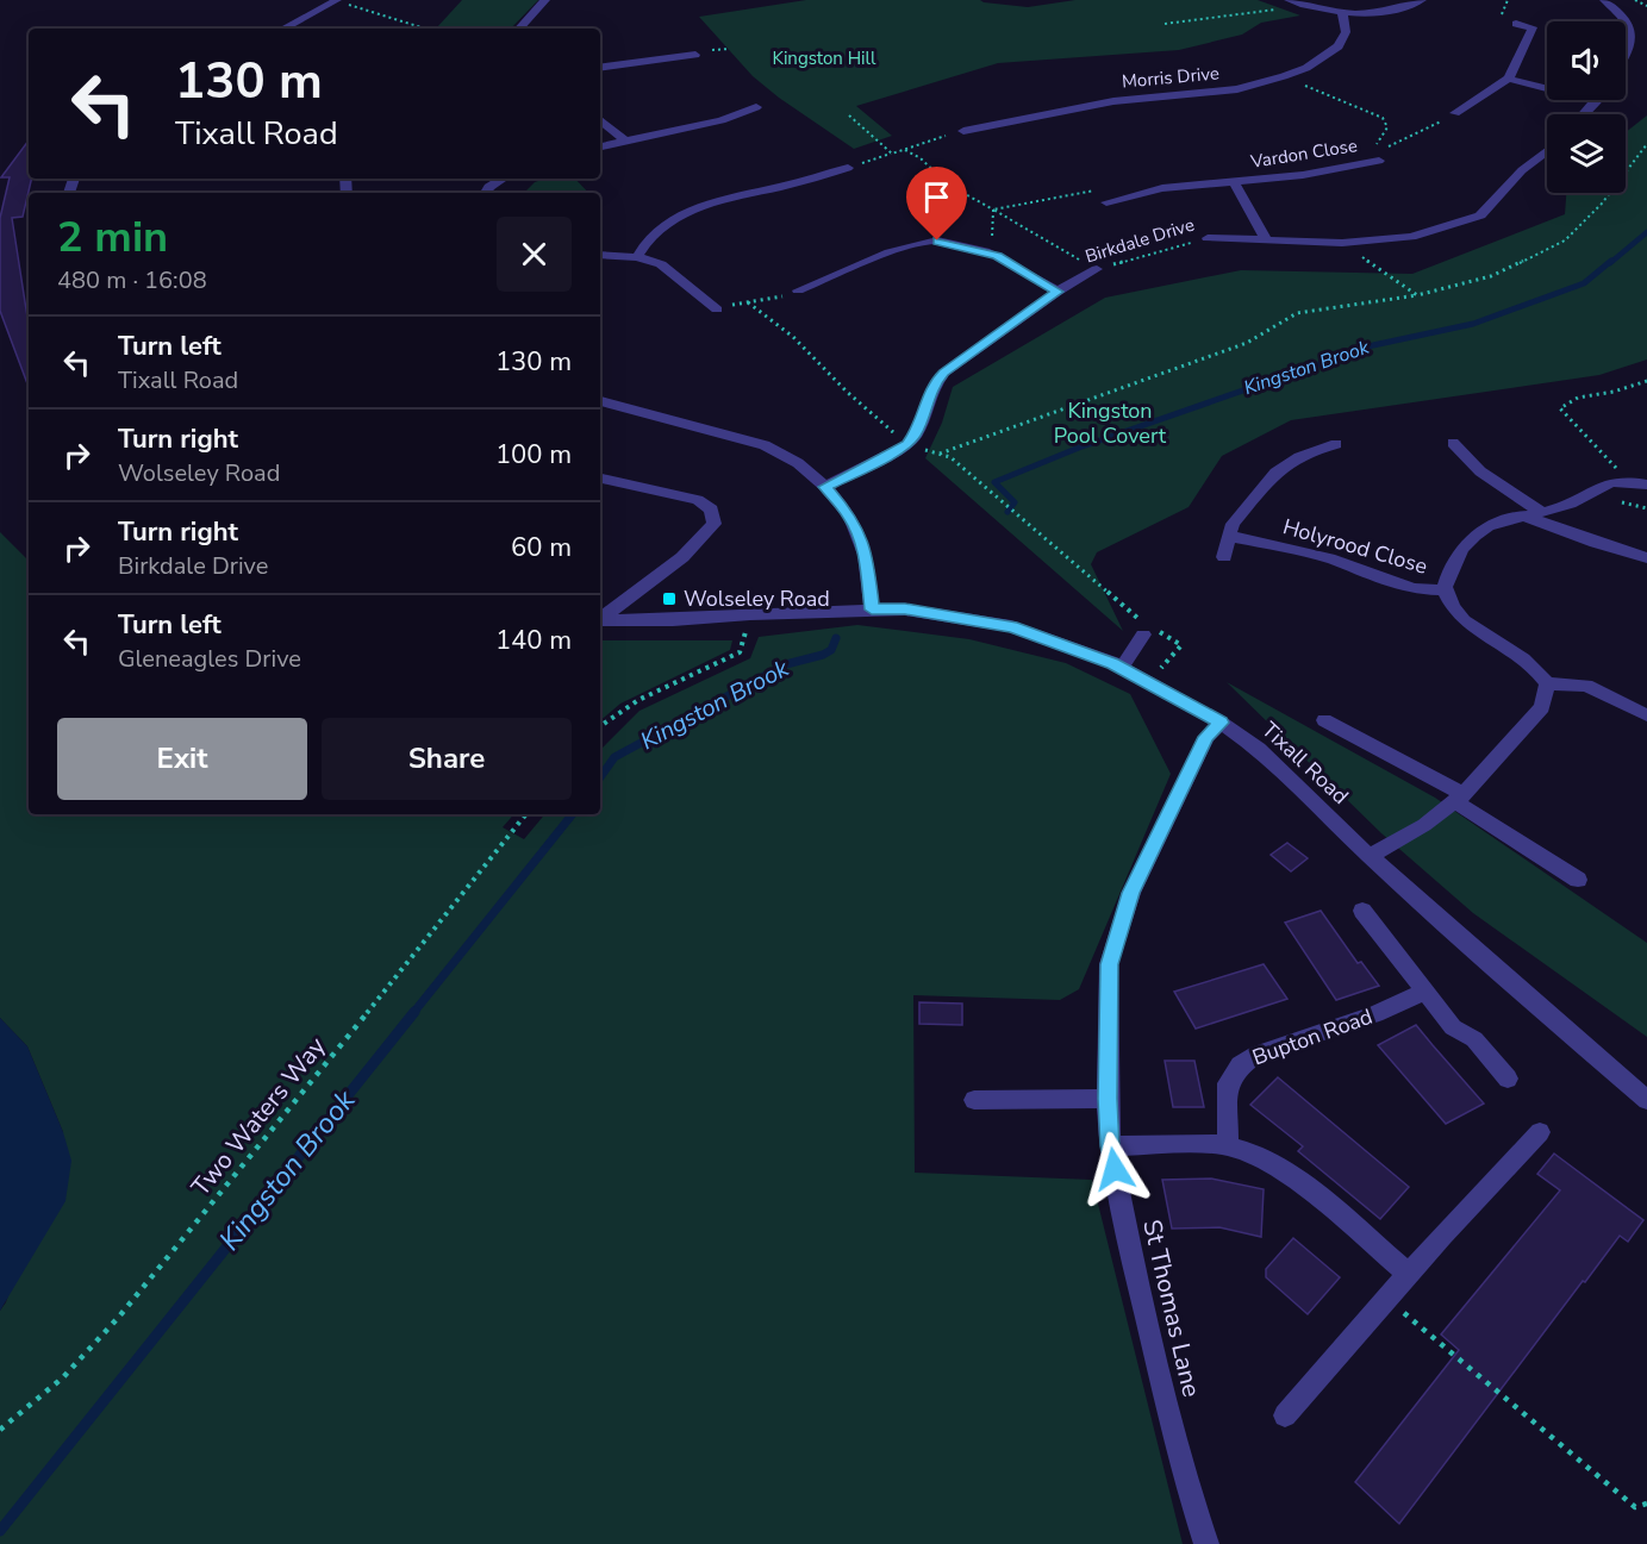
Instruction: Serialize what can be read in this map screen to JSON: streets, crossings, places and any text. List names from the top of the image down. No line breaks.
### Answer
{"streets":{"street":["Morris Drive","Vardon Close","Birkdale Drive","Holyrood Close","Tixall Road","Bupton Road","St Thomas Lane"],"path":["Two Waters Way"]},"crossings":[["Vardon Close","Birkdale Drive"],["Tixall Road","St Thomas Lane"]],"water":["Kingston Brook"],"parks":["Kingston Hill","Kingston Pool Covert"],"places":{"transit":["Wolseley Road"]},"page":{"turn":["130 m","Tixall Road"],"heading":["2 min","480 m · 16:08"],"list":[{"name":"Turn left","note":"Tixall Road","value":"130 m"},{"name":"Turn right","note":"Wolseley Road","value":"100 m"},{"name":"Turn right","note":"Birkdale Drive","value":"60 m"},{"name":"Turn left","note":"Gleneagles Drive","value":"140 m"}],"buttons":["Exit","Share"]}}
